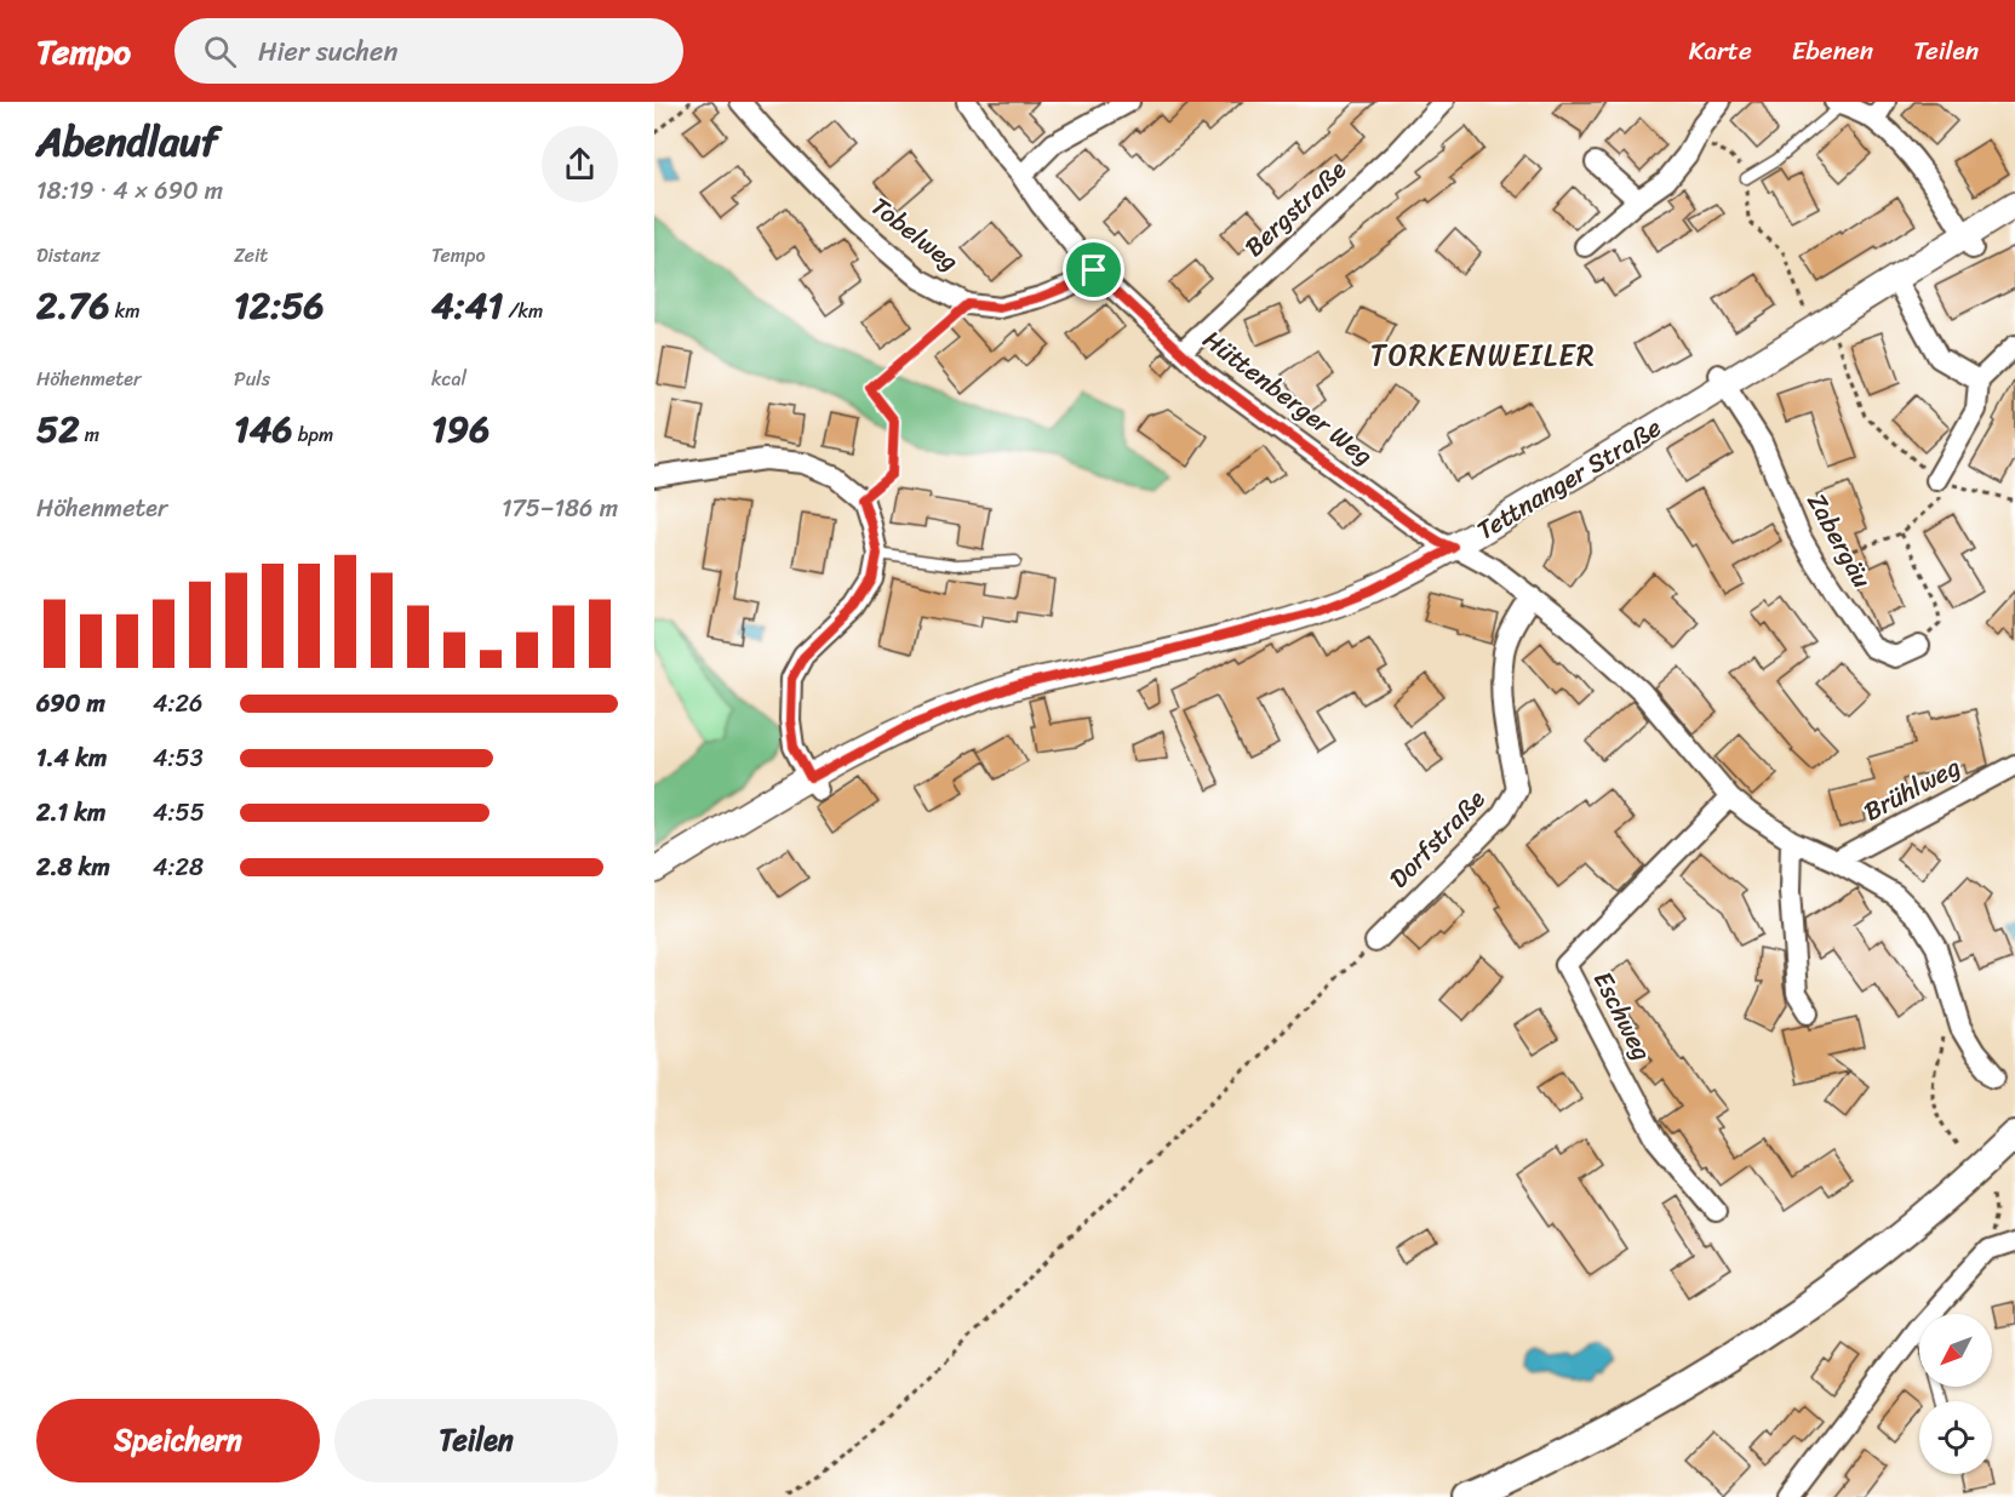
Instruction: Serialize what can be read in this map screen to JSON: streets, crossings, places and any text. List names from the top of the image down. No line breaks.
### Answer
{"streets":{"street":["Bergstraße","Tobelweg","Hüttenberger Weg","Tettnanger Straße","Zabergäu","Brühlweg","Dorfstraße","Eschweg"]},"crossings":[["Bergstraße","Hüttenberger Weg"],["Tobelweg","Hüttenberger Weg"],["Hüttenberger Weg","Tettnanger Straße"],["Tettnanger Straße","Zabergäu"]],"districts":["TORKENWEILER"],"north":"bottom left","page":{"header":"Tempo","search":"Hier suchen","nav":["Karte","Ebenen","Teilen"],"heading":["Abendlauf","18:19 · 4 × 690 m"],"stats":[["Distanz","2.76 km"],["Zeit","12:56"],["Tempo","4:41 /km"],["Höhenmeter","52 m"],["Puls","146 bpm"],["kcal","196"]],"chart":["Höhenmeter","175–186 m"],"list":[{"name":"690 m","note":"4:26"},{"name":"1.4 km","note":"4:53"},{"name":"2.1 km","note":"4:55"},{"name":"2.8 km","note":"4:28"}],"buttons":["Speichern","Teilen"]}}
